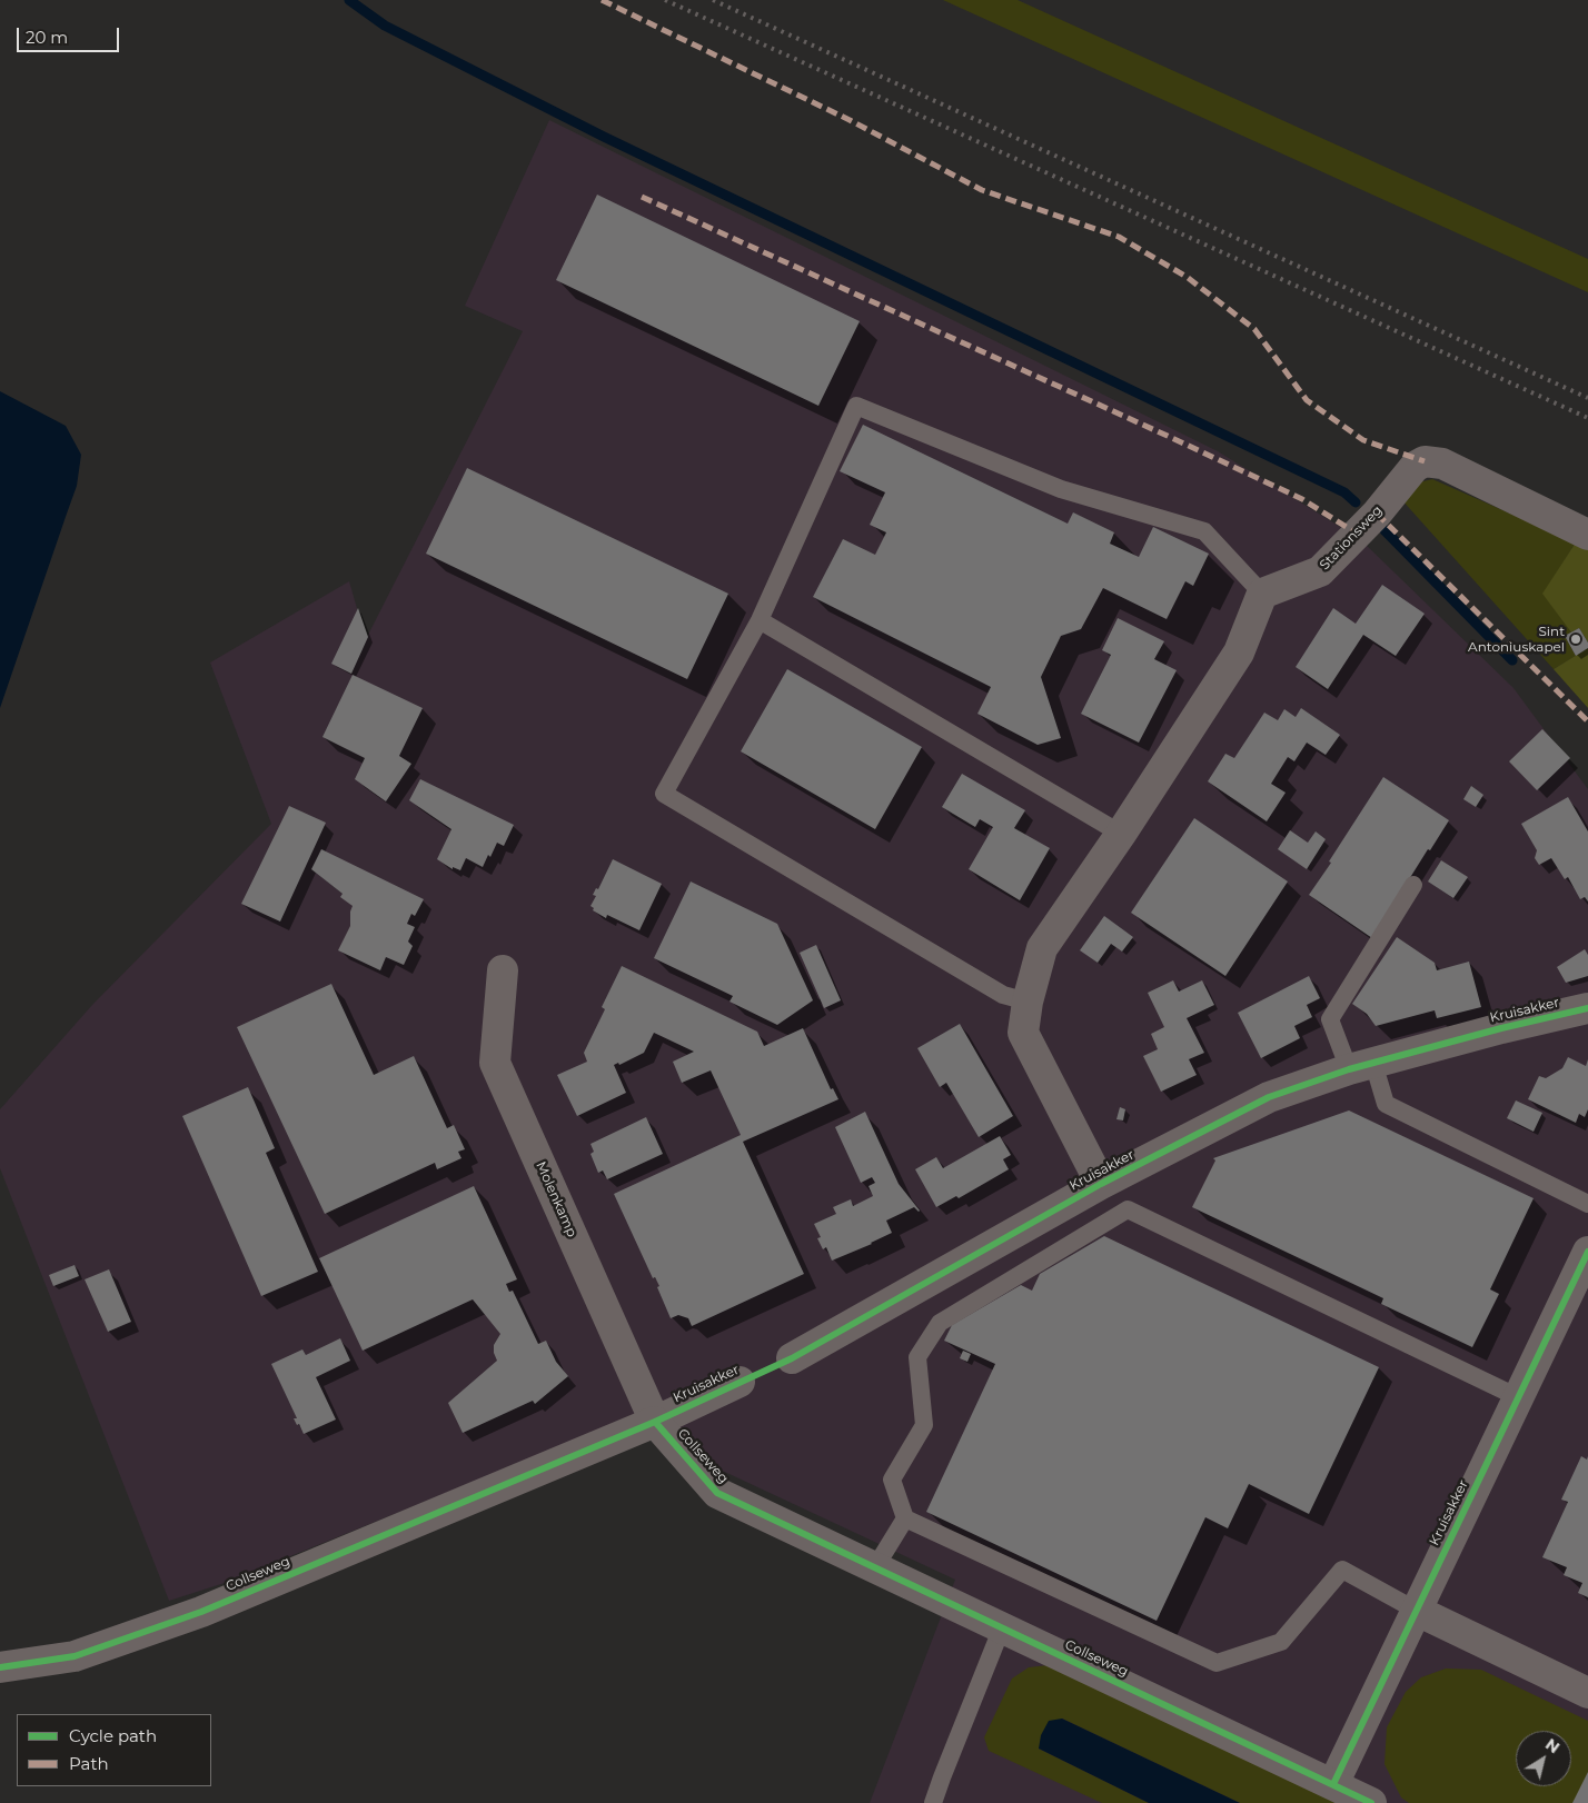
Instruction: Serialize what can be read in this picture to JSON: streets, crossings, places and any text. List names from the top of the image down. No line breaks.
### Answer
{"streets":{"street":["Stationsweg","Kruisakker","Molenkamp","Collseweg"]},"crossings":[["Kruisakker","Molenkamp"],["Kruisakker","Collseweg"],["Molenkamp","Collseweg"]],"places":["Sint Antoniuskapel"],"legend":["Cycle path","Path"],"scale_bar":"20 m","north":"top right"}
